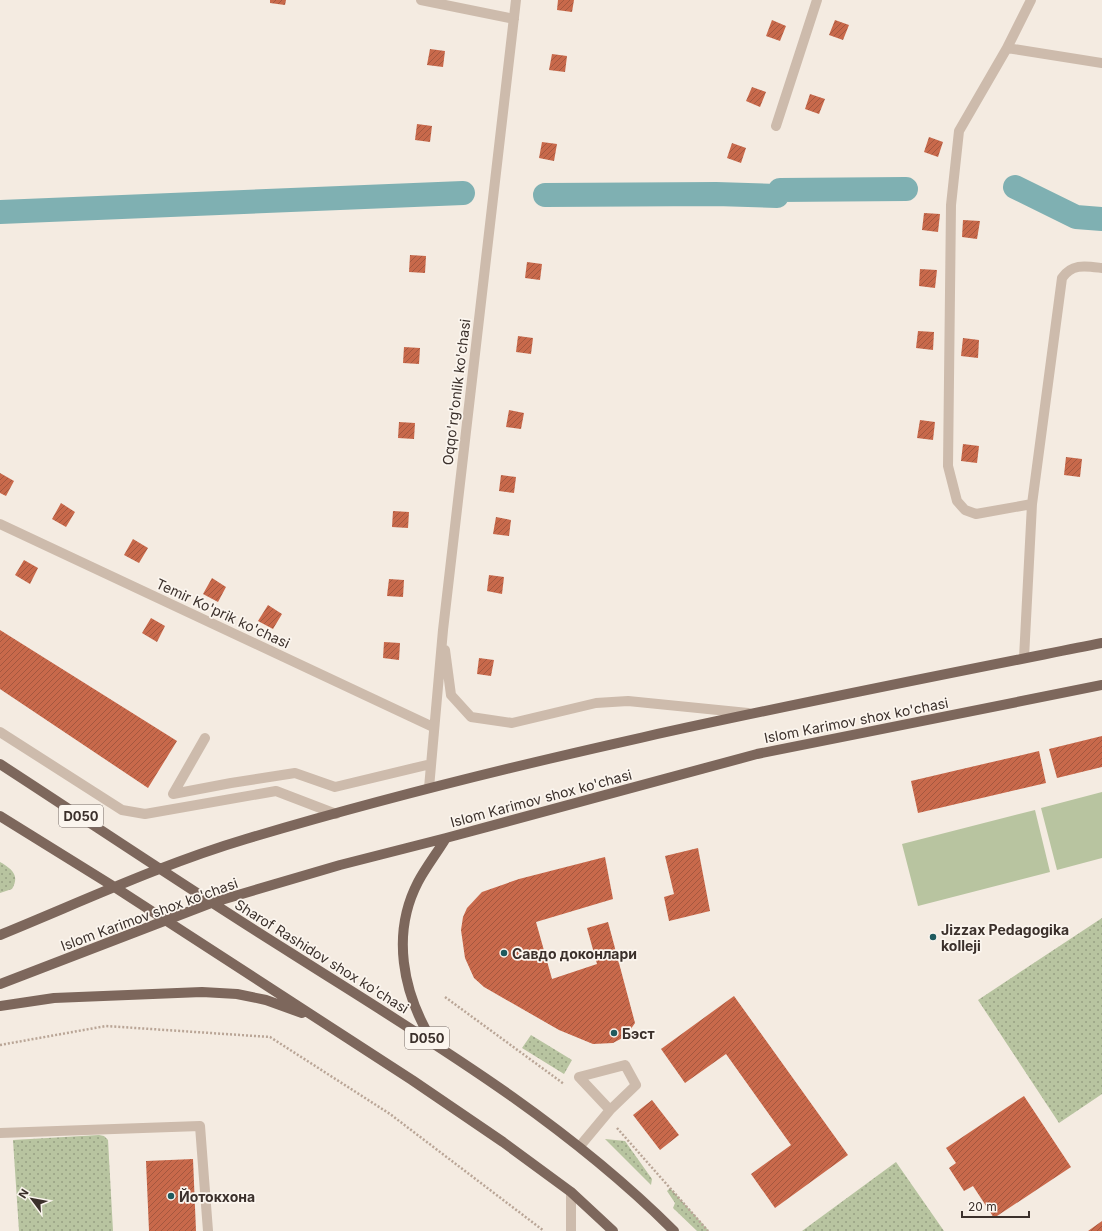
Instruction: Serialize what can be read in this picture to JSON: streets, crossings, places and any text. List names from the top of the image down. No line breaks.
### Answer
{"streets":{"main road":["Islom Karimov shox ko'chasi","D050","Sharof Rashidov shox ko'chasi"],"street":["Oqqo'rg'onlik ko'chasi","Temir Ko'prik ko'chasi"]},"crossings":[["Oqqo'rg'onlik ko'chasi","Temir Ko'prik ko'chasi"],["Oqqo'rg'onlik ko'chasi","Islom Karimov shox ko'chasi"],["Islom Karimov shox ko'chasi","D050"],["Islom Karimov shox ko'chasi","Sharof Rashidov shox ko'chasi"],["D050","Sharof Rashidov shox ko'chasi"]],"places":["Jizzax Pedagogika kolleji","Cавдо доконлари","Бэст","Йотокхона"],"scale_bar":"20 m","north":"top left"}
